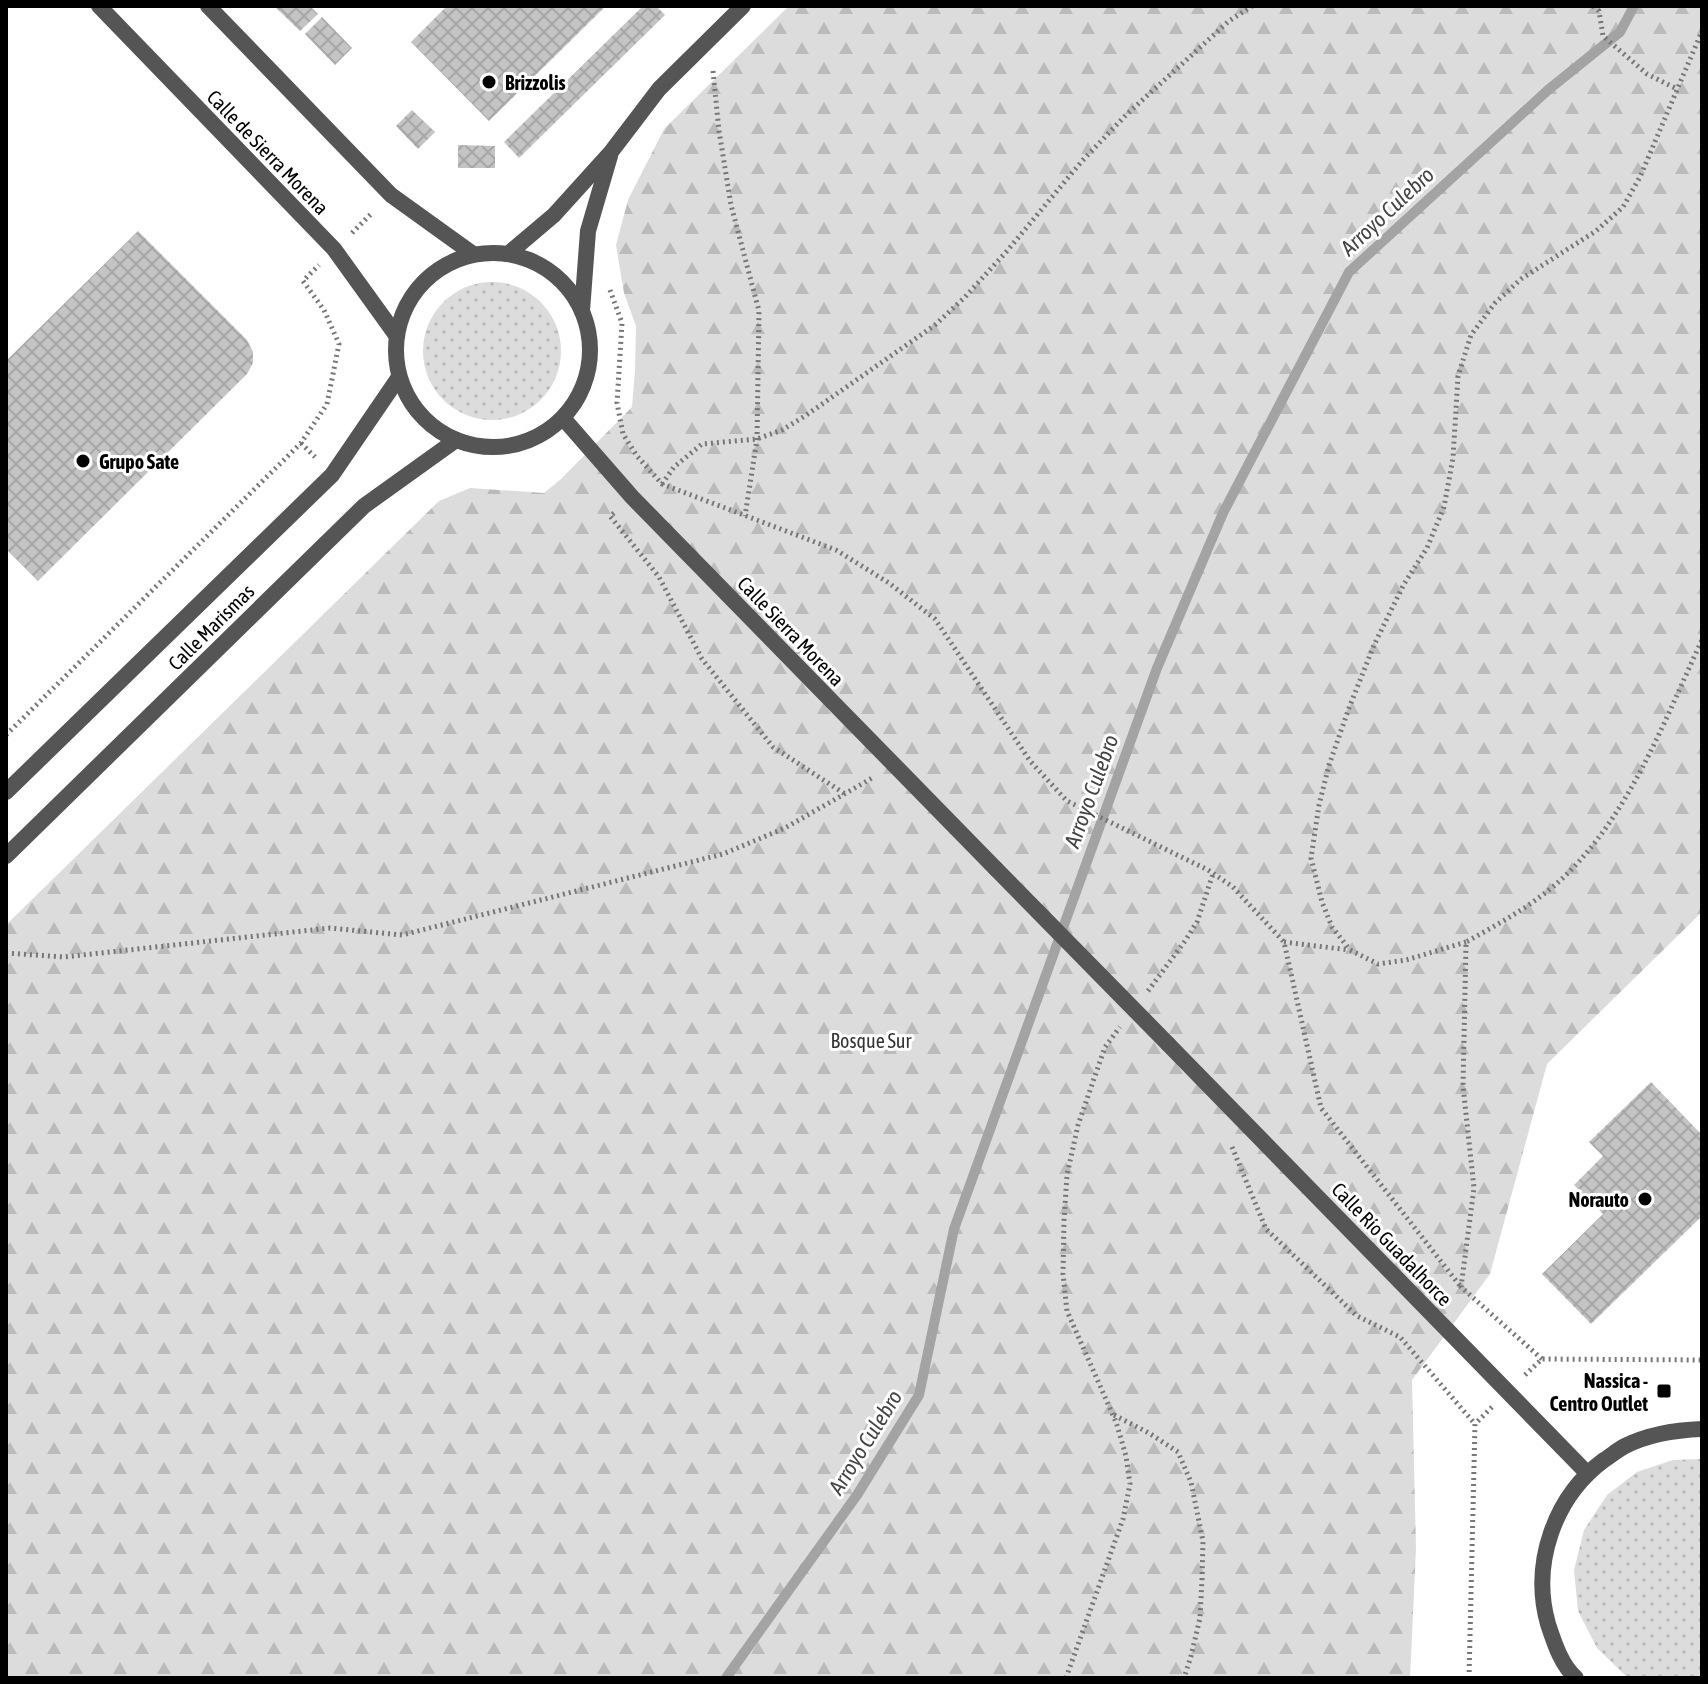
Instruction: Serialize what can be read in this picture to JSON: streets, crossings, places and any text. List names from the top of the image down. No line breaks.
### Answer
{"streets":{"street":["Calle de Sierra Morena","Calle Marismas","Calle Sierra Morena","Calle Río Guadalhorce"]},"crossings":[["Calle de Sierra Morena","Calle Marismas"],["Calle de Sierra Morena","Calle Sierra Morena"],["Calle Marismas","Calle Sierra Morena"],["Calle Sierra Morena","Calle Río Guadalhorce"]],"water":["Arroyo Culebro"],"parks":["Bosque Sur"],"places":{"other":["Brizzolis","Grupo Sate","Norauto"],"transit":["Nassica - Centro Outlet"]}}
